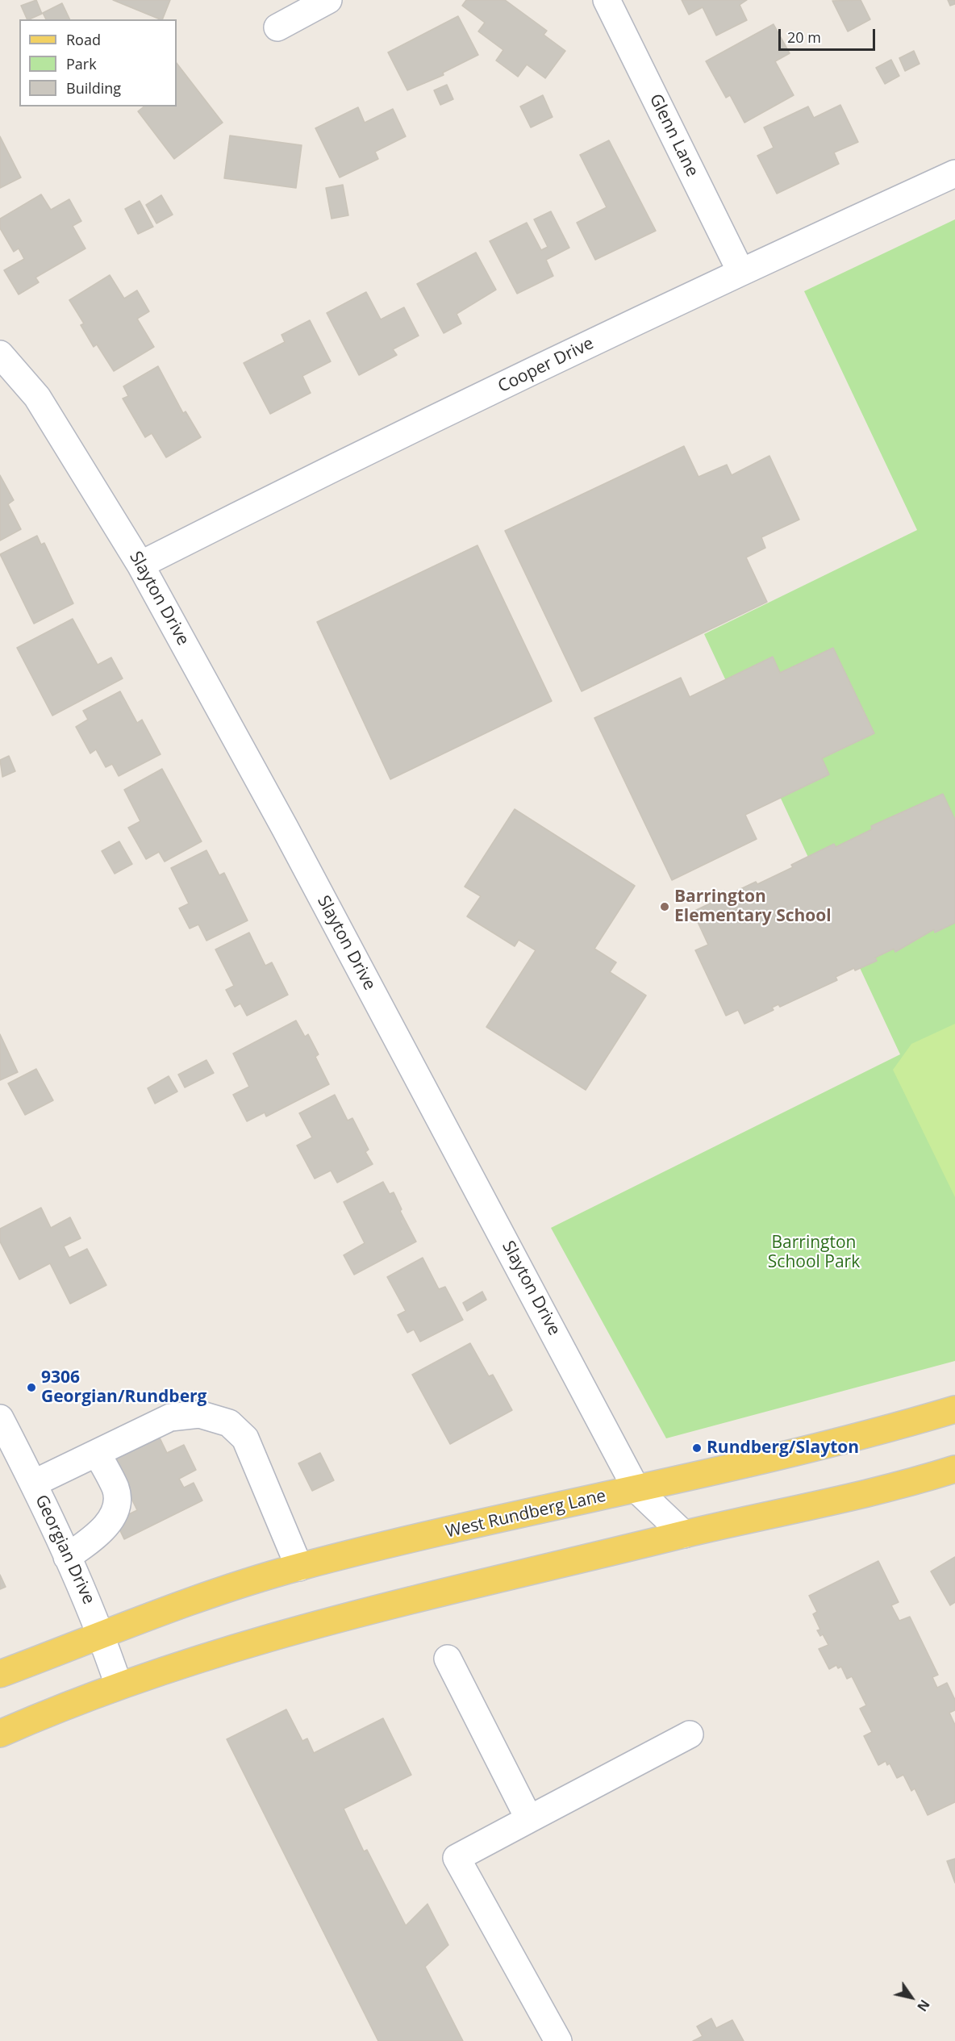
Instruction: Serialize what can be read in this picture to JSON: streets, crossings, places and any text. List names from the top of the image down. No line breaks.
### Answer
{"streets":{"main road":["West Rundberg Lane"],"street":["Glenn Lane","Cooper Drive","Slayton Drive","Georgian Drive"]},"crossings":[["Glenn Lane","Cooper Drive"],["Cooper Drive","Slayton Drive"],["Slayton Drive","West Rundberg Lane"],["West Rundberg Lane","Georgian Drive"]],"parks":["Barrington School Park"],"places":["Barrington Elementary School","9306 Georgian/Rundberg","Rundberg/Slayton"],"legend":["Road","Park","Building"],"scale_bar":"20 m","north":"bottom right"}
